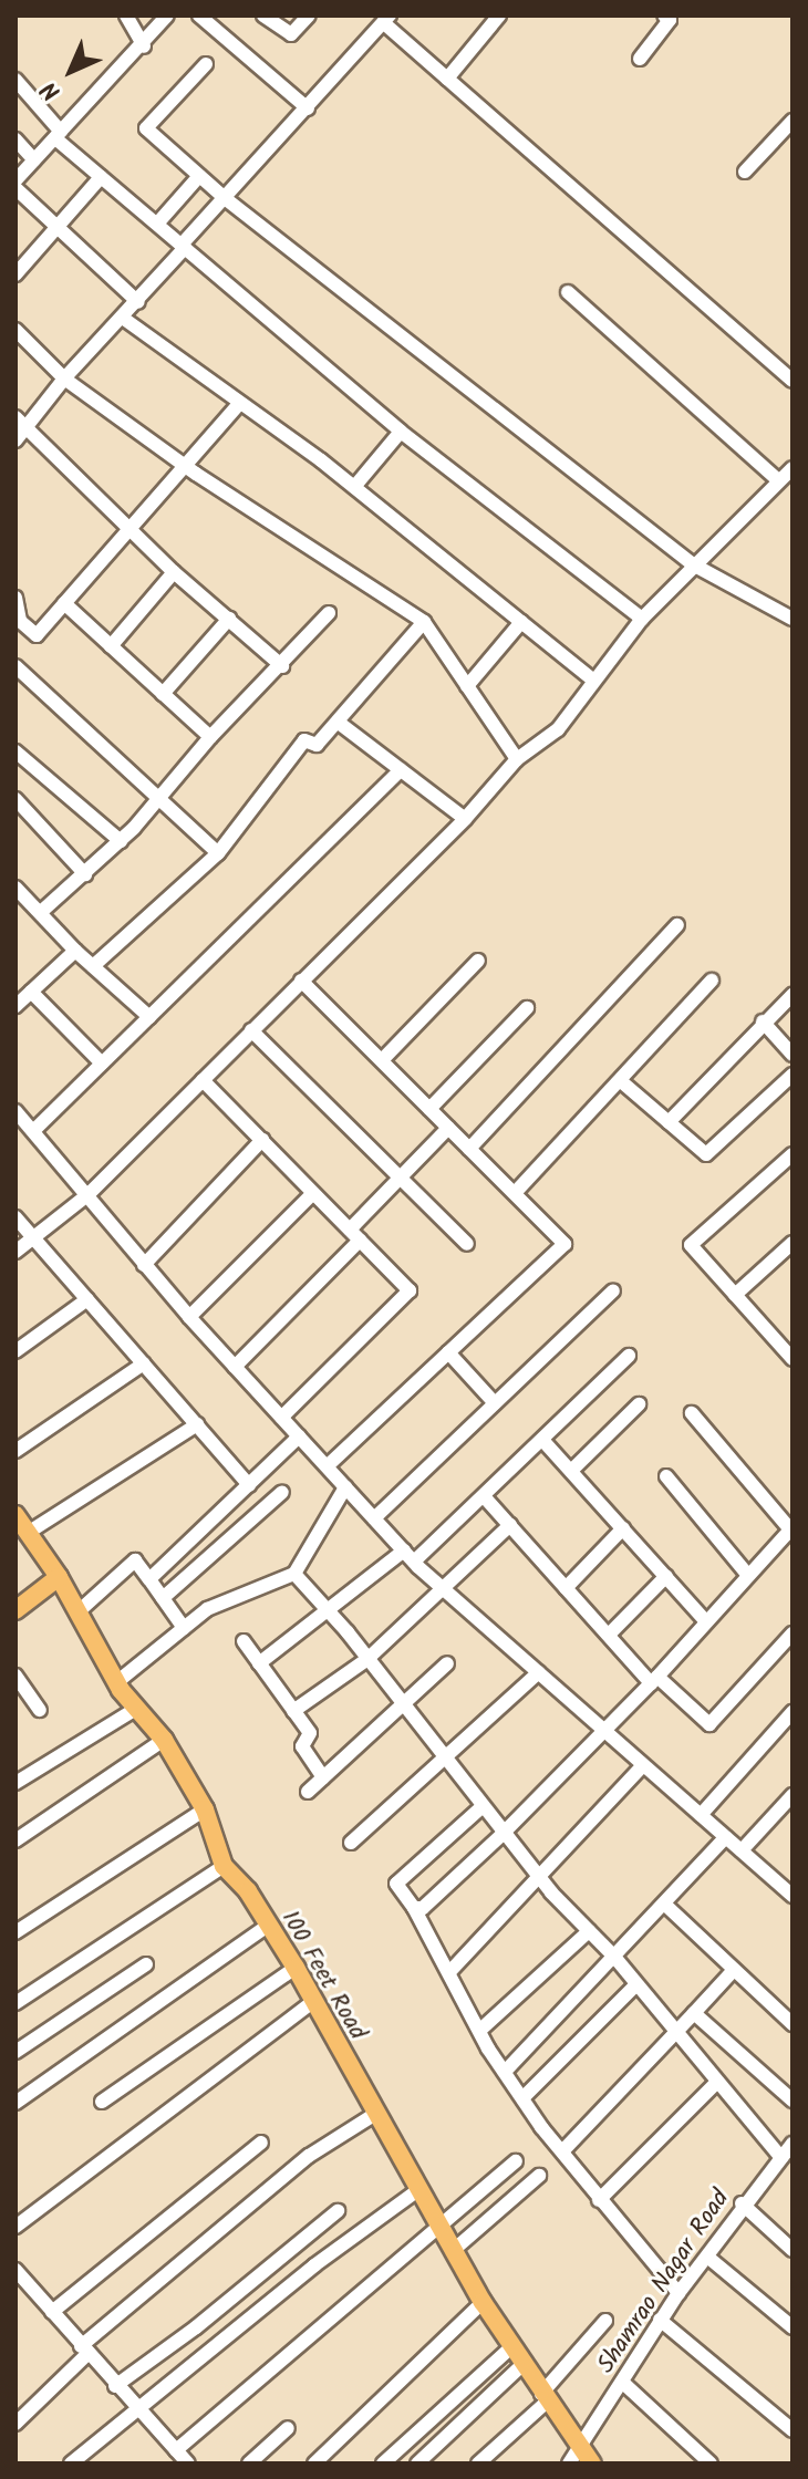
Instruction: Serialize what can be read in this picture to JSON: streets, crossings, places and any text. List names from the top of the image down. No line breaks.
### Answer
{"streets":{"main road":["100 Feet Road"],"street":["Shamrao Nagar Road"]},"crossings":[["100 Feet Road","Shamrao Nagar Road"]],"north":"bottom left"}
